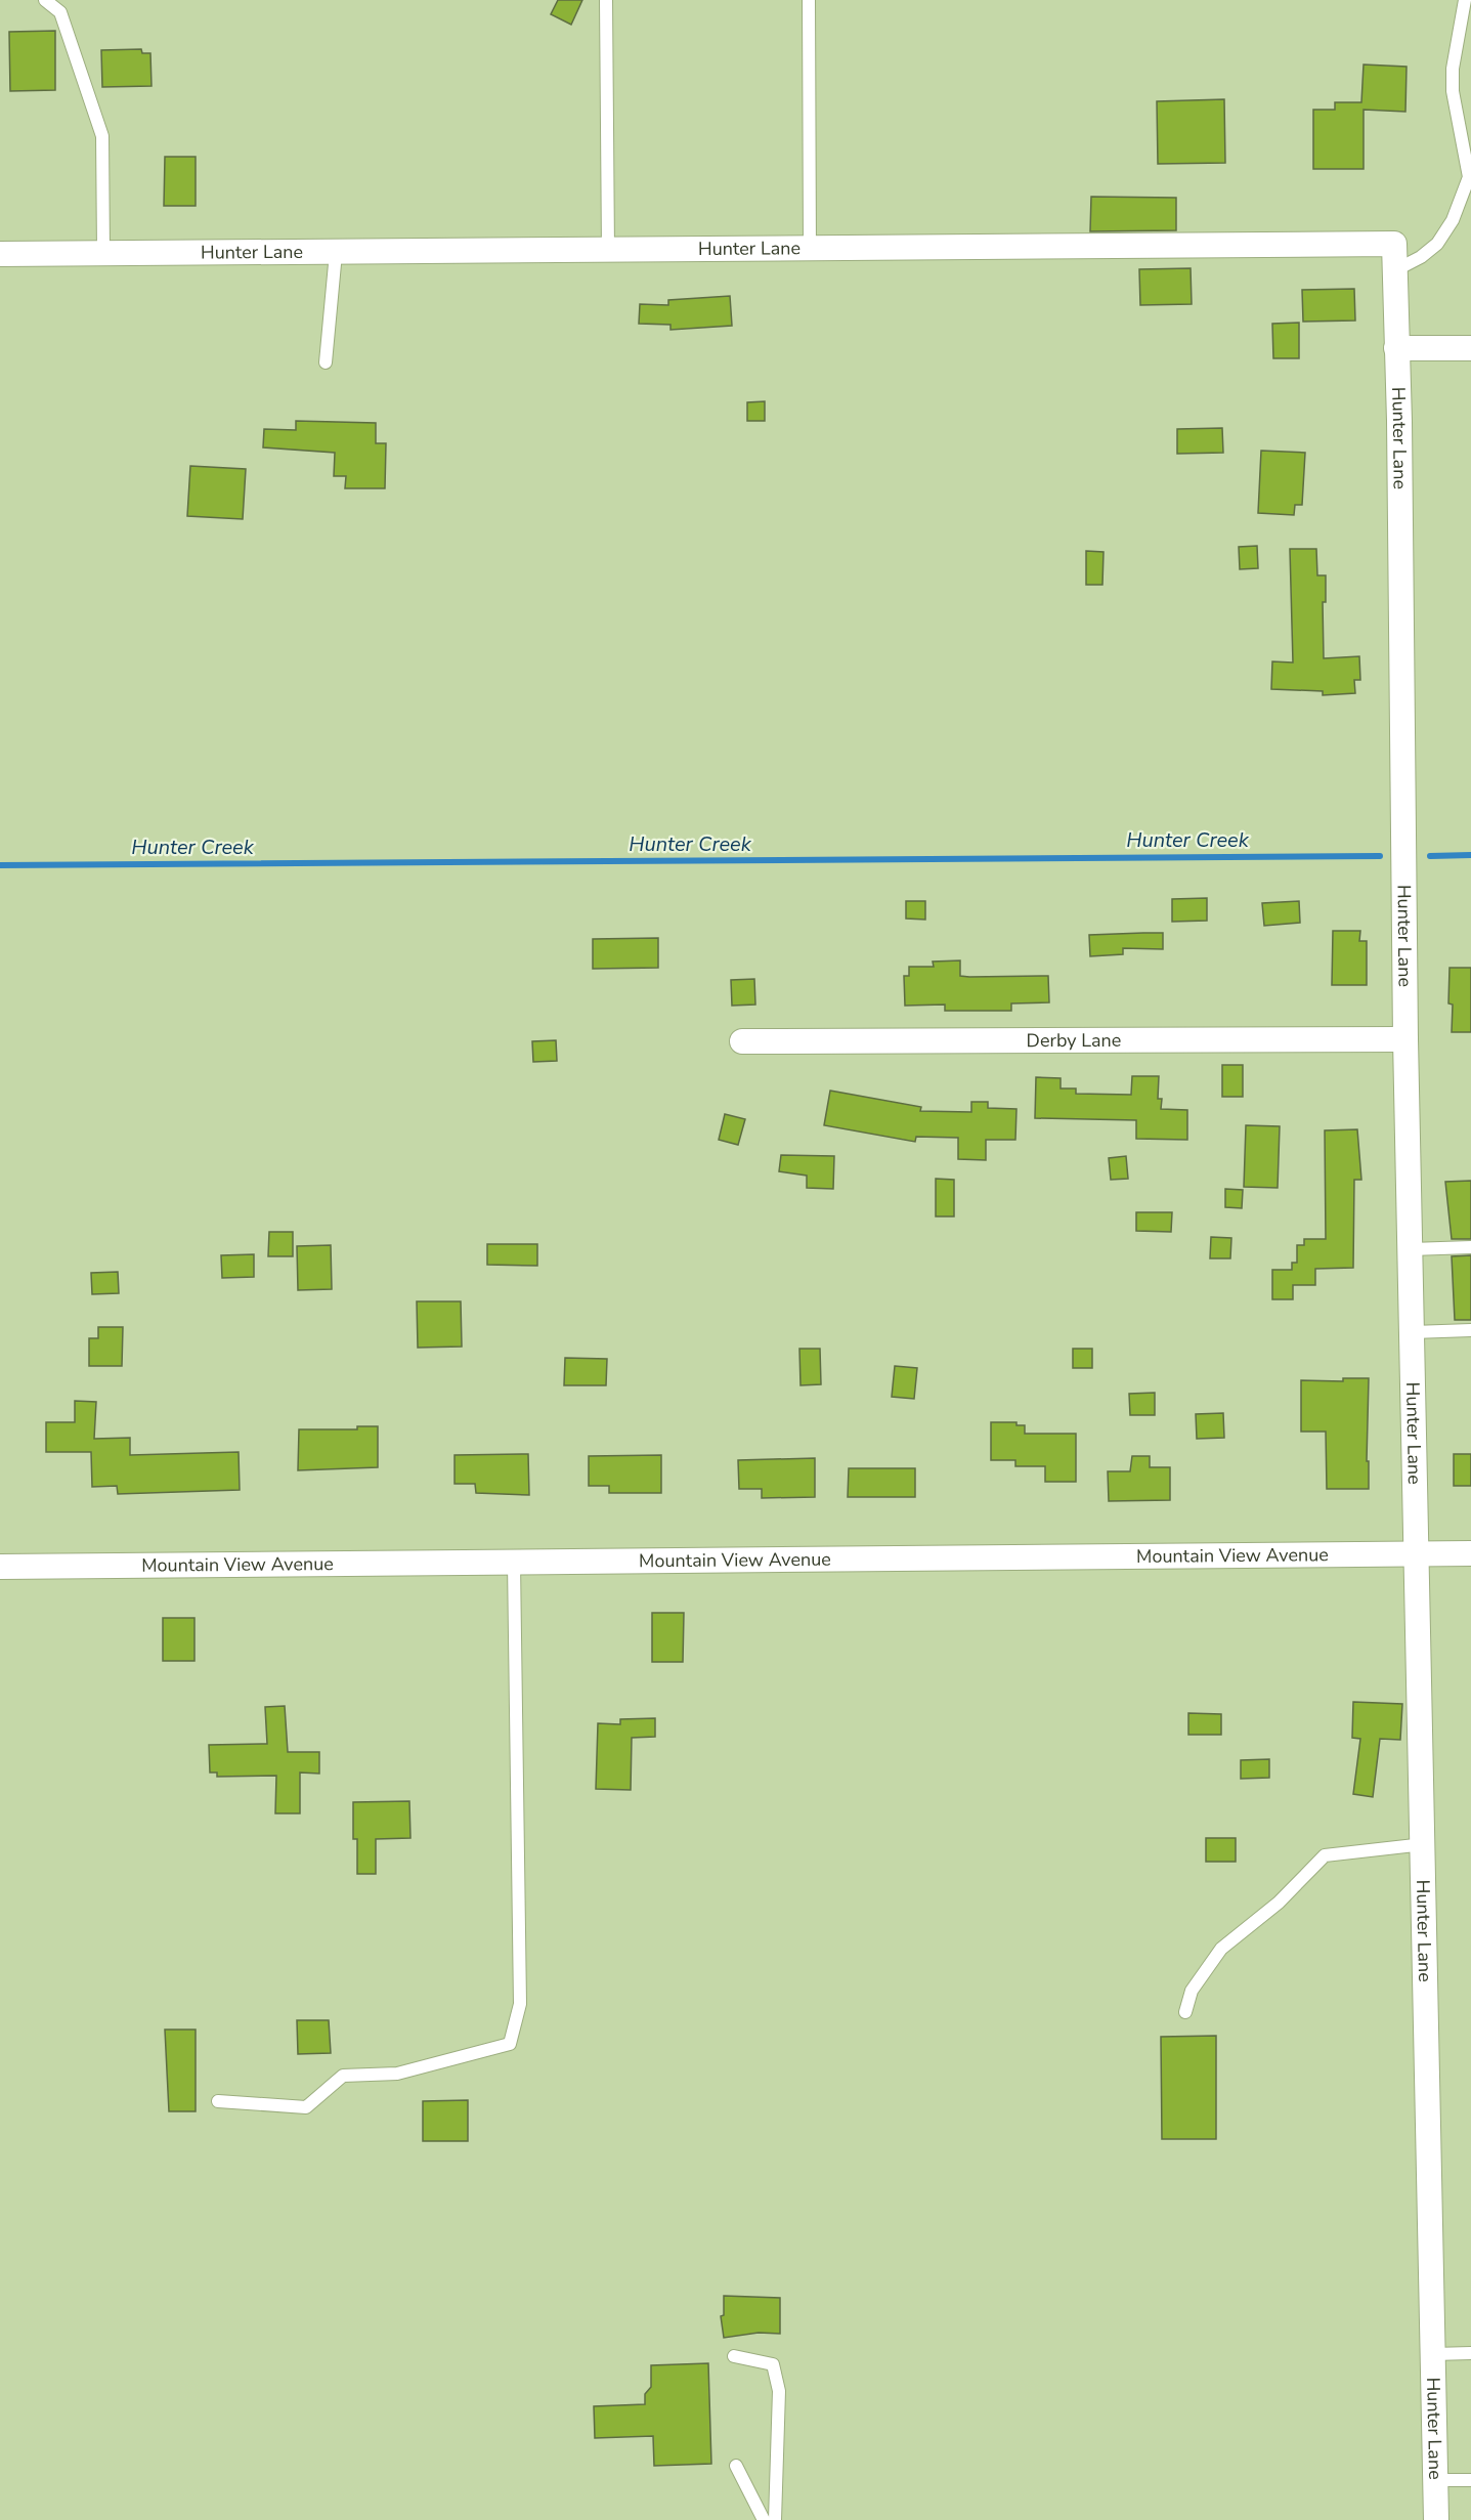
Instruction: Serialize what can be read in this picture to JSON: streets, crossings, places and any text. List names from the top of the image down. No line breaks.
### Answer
{"streets":{"street":["Hunter Lane","Derby Lane","Mountain View Avenue"]},"crossings":[["Hunter Lane","Derby Lane"],["Hunter Lane","Mountain View Avenue"]],"water":["Hunter Creek"]}
